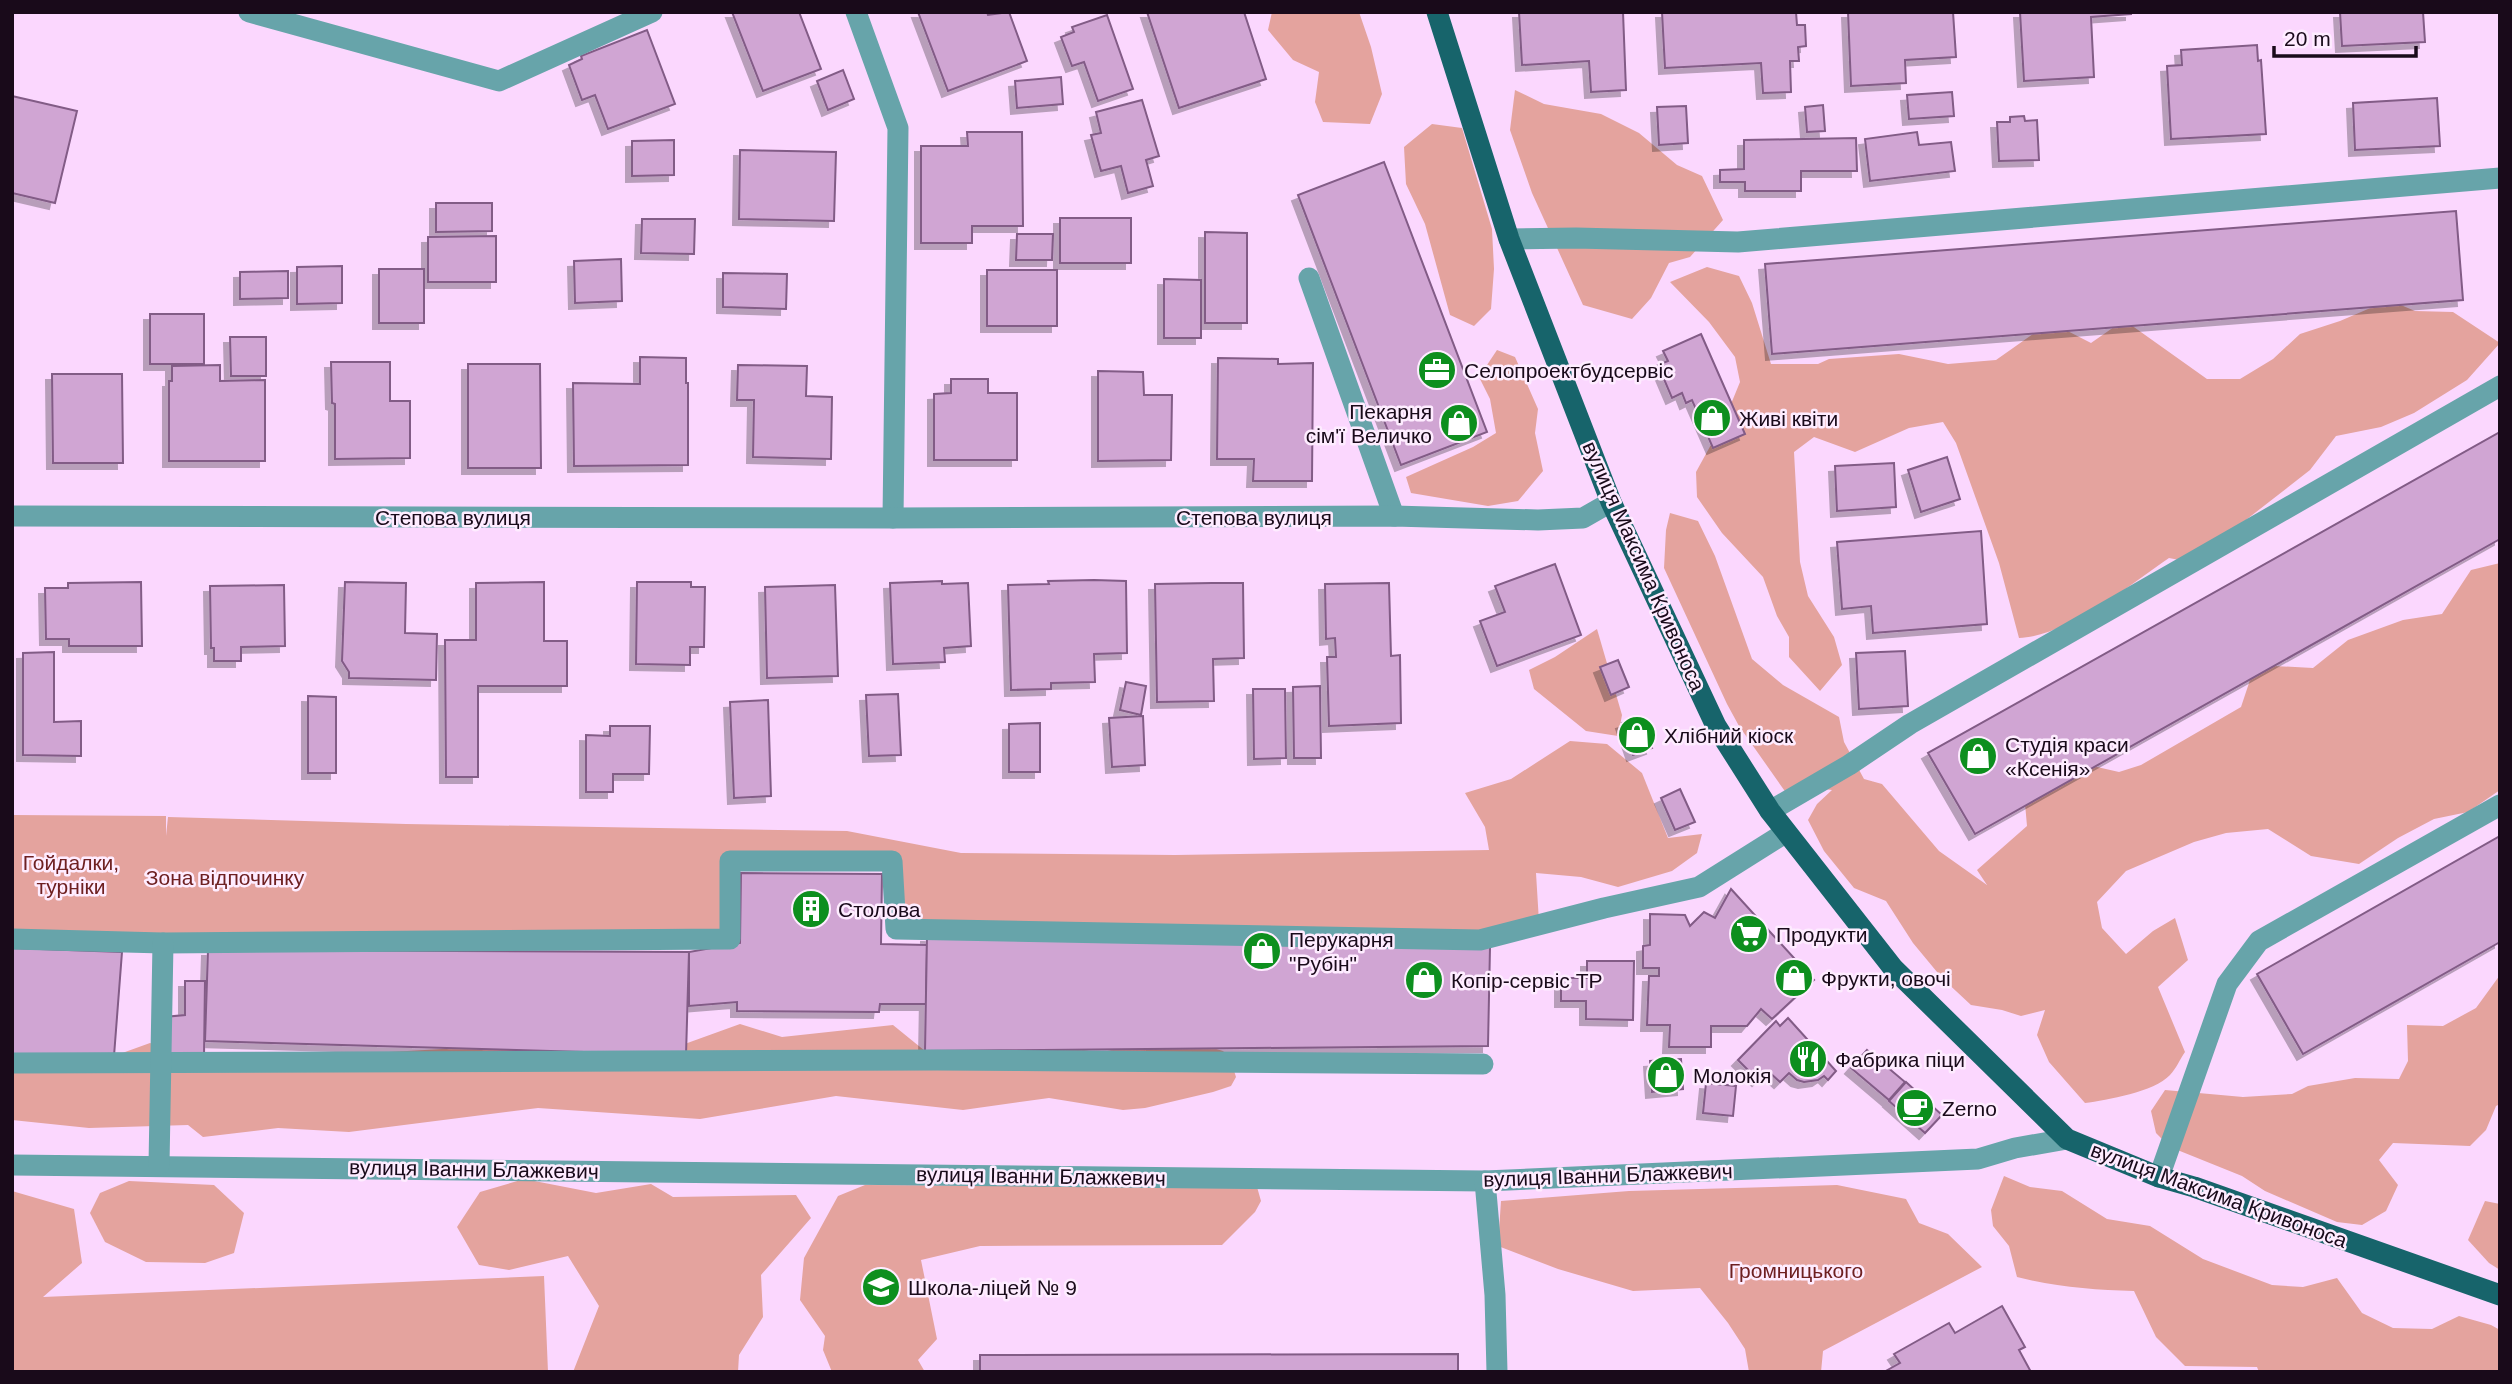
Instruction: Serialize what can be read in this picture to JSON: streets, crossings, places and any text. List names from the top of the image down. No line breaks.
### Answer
{"streets":{"main road":["вулиця Максима Кривоноса"],"street":["Степова вулиця","вулиця Іванни Блажкевич"]},"crossings":[["Степова вулиця","вулиця Максима Кривоноса"],["вулиця Максима Кривоноса","вулиця Іванни Блажкевич"]],"parks":["Гойдалки, турніки","Зона відпочинку","Громницького"],"places":{"office":["Селопроектбудсервіс"],"shop":["Живі квіти","Пекарня сім'ї Величко","Хлібний кіоск","Студія краси «Ксенія»","Перукарня \"Рубін\"","Фрукти, овочі","Копір-сервіс ТР","Молокія"],"building":["Столова"],"supermarket":["Продукти"],"restaurant":["Фабрика піци"],"cafe":["Zerno"],"school or university":["Школа-ліцей № 9"]},"scale_bar":"20 m"}
